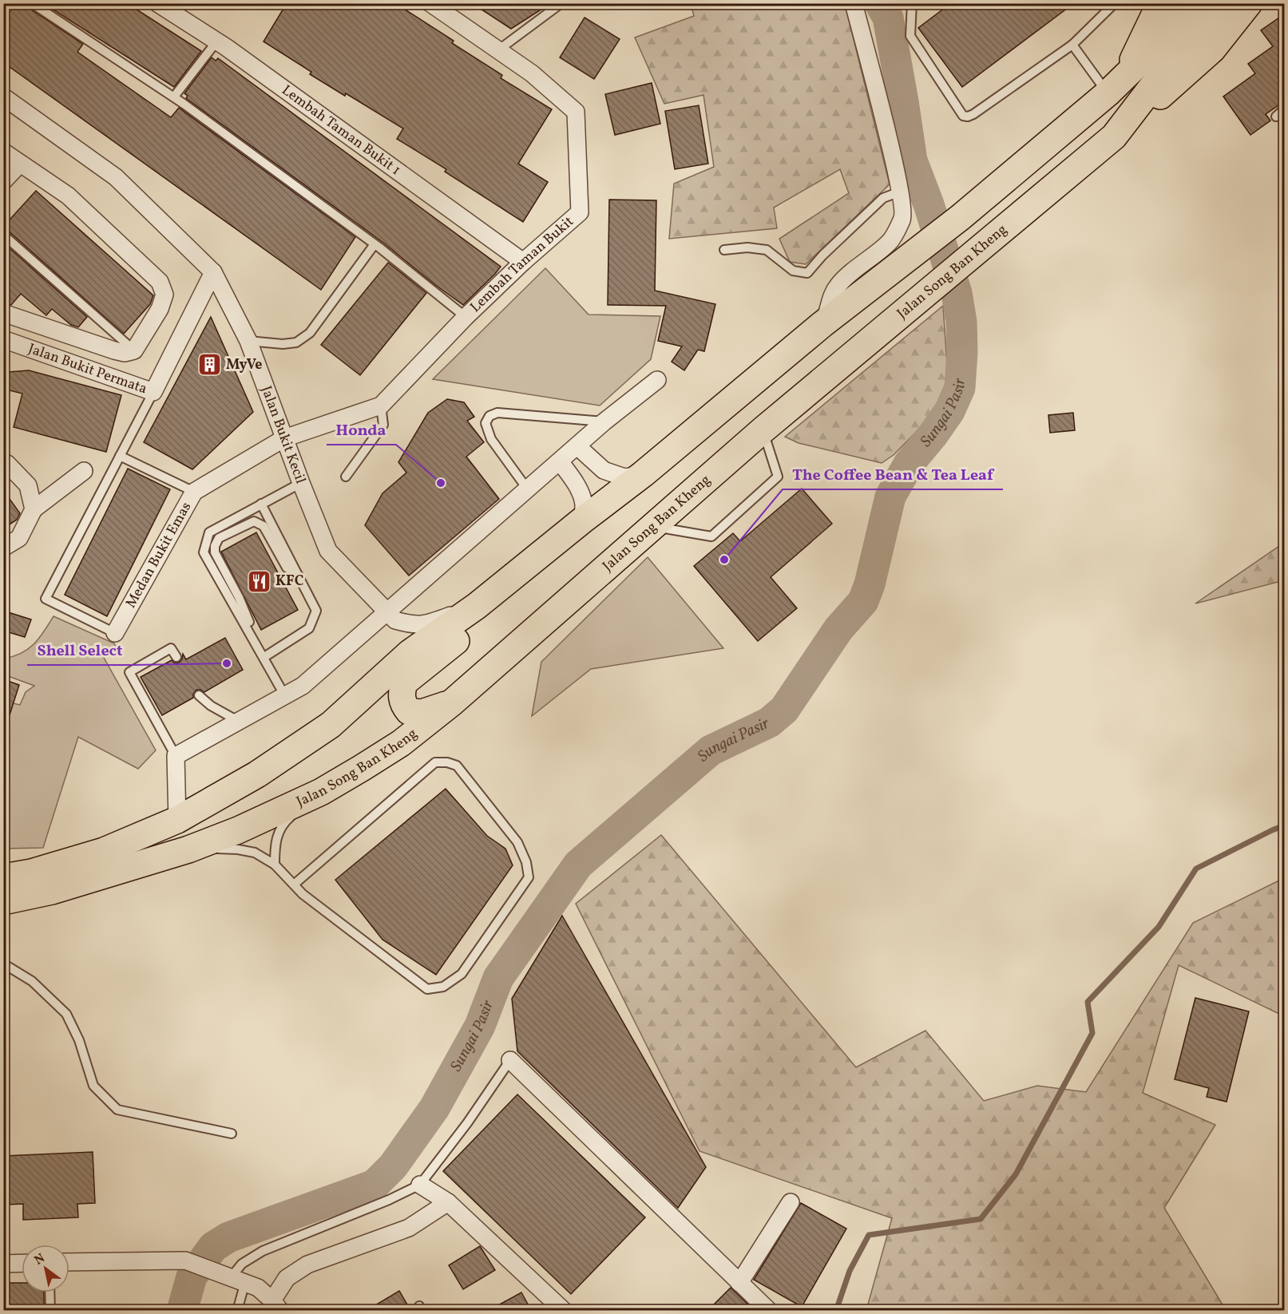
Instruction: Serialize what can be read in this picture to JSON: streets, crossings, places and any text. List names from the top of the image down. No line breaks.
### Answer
{"streets":{"main road":["Jalan Song Ban Kheng"],"street":["Lembah Taman Bukit 1","Lembah Taman Bukit","Jalan Bukit Permata","Jalan Bukit Kecil","Medan Bukit Emas"]},"crossings":[["Lembah Taman Bukit 1","Lembah Taman Bukit"],["Lembah Taman Bukit","Jalan Bukit Kecil"],["Lembah Taman Bukit","Medan Bukit Emas"],["Jalan Song Ban Kheng","Jalan Bukit Kecil"],["Jalan Bukit Permata","Jalan Bukit Kecil"],["Jalan Bukit Kecil","Medan Bukit Emas"]],"water":["Sungai Pasir"],"places":{"building":["MyVe"],"other":["Honda","The Coffee Bean & Tea Leaf","Shell Select"],"restaurant":["KFC"]},"north":"top left"}
